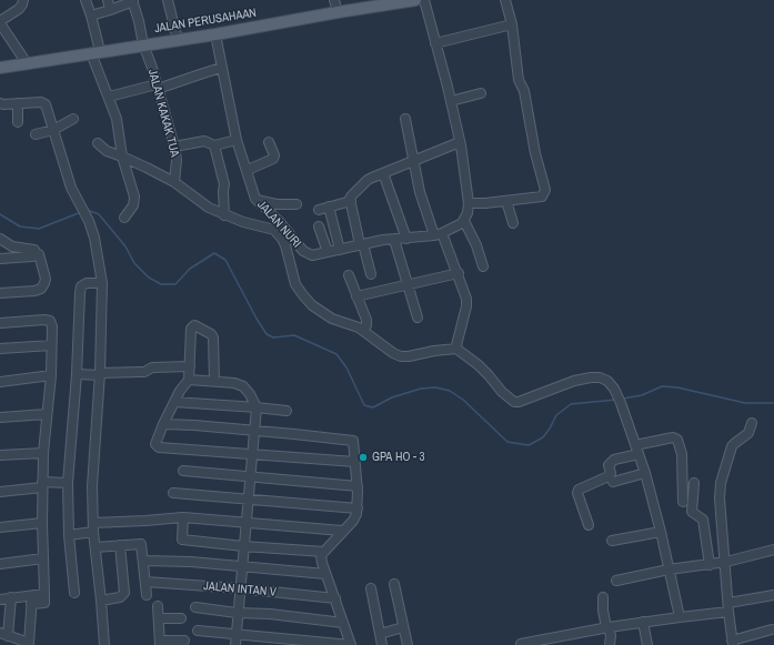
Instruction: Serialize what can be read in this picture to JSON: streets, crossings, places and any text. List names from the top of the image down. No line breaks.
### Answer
{"streets":{"main road":["JALAN PERUSAHAAN"],"street":["JALAN KAKAK TUA","JALAN NURI","JALAN INTAN V"]},"crossings":[["JALAN PERUSAHAAN","JALAN KAKAK TUA"],["JALAN PERUSAHAAN","JALAN NURI"]],"places":["GPA HO - 3"]}
